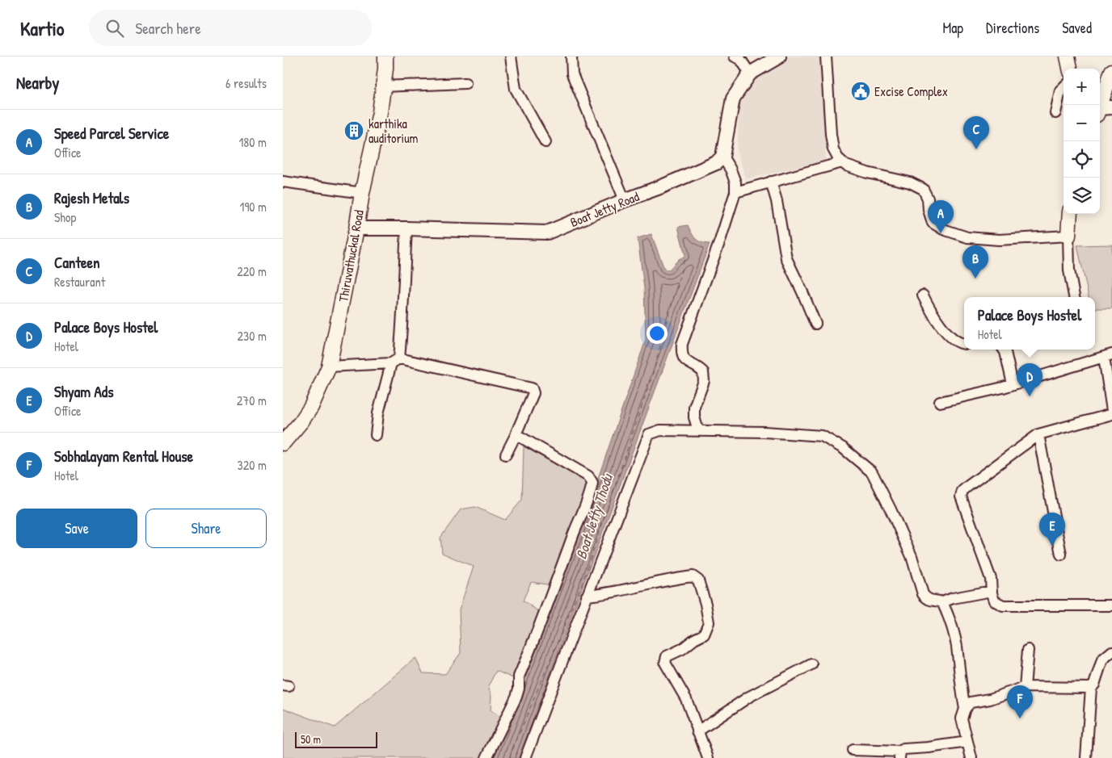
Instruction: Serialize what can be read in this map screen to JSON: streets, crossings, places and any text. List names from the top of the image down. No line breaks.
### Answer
{"streets":{"main road":["Thiruvathuckal Road"],"street":["Boat Jetty Road"]},"crossings":[["Boat Jetty Road","Thiruvathuckal Road"]],"water":["Boat Jetty Thodu"],"places":{"public building":["Excise Complex"],"building":["karthika auditorium"]},"scale_bar":"50 m","page":{"header":"Kartio","search":"Search here","nav":["Map","Directions","Saved"],"heading":["Nearby","6 results"],"map_buttons":["+","−"],"list":[{"mark":"A","name":"Speed Parcel Service","note":"Office","value":"180 m"},{"mark":"B","name":"Rajesh Metals","note":"Shop","value":"190 m"},{"mark":"C","name":"Canteen","note":"Restaurant","value":"220 m"},{"mark":"D","name":"Palace Boys Hostel","note":"Hotel","value":"230 m"},{"mark":"E","name":"Shyam Ads","note":"Office","value":"270 m"},{"mark":"F","name":"Sobhalayam Rental House","note":"Hotel","value":"320 m"}],"pins":["C","A","B","D","E","F"],"popup":["Palace Boys Hostel","Hotel"],"buttons":["Save","Share"],"scale":"50 m"}}
